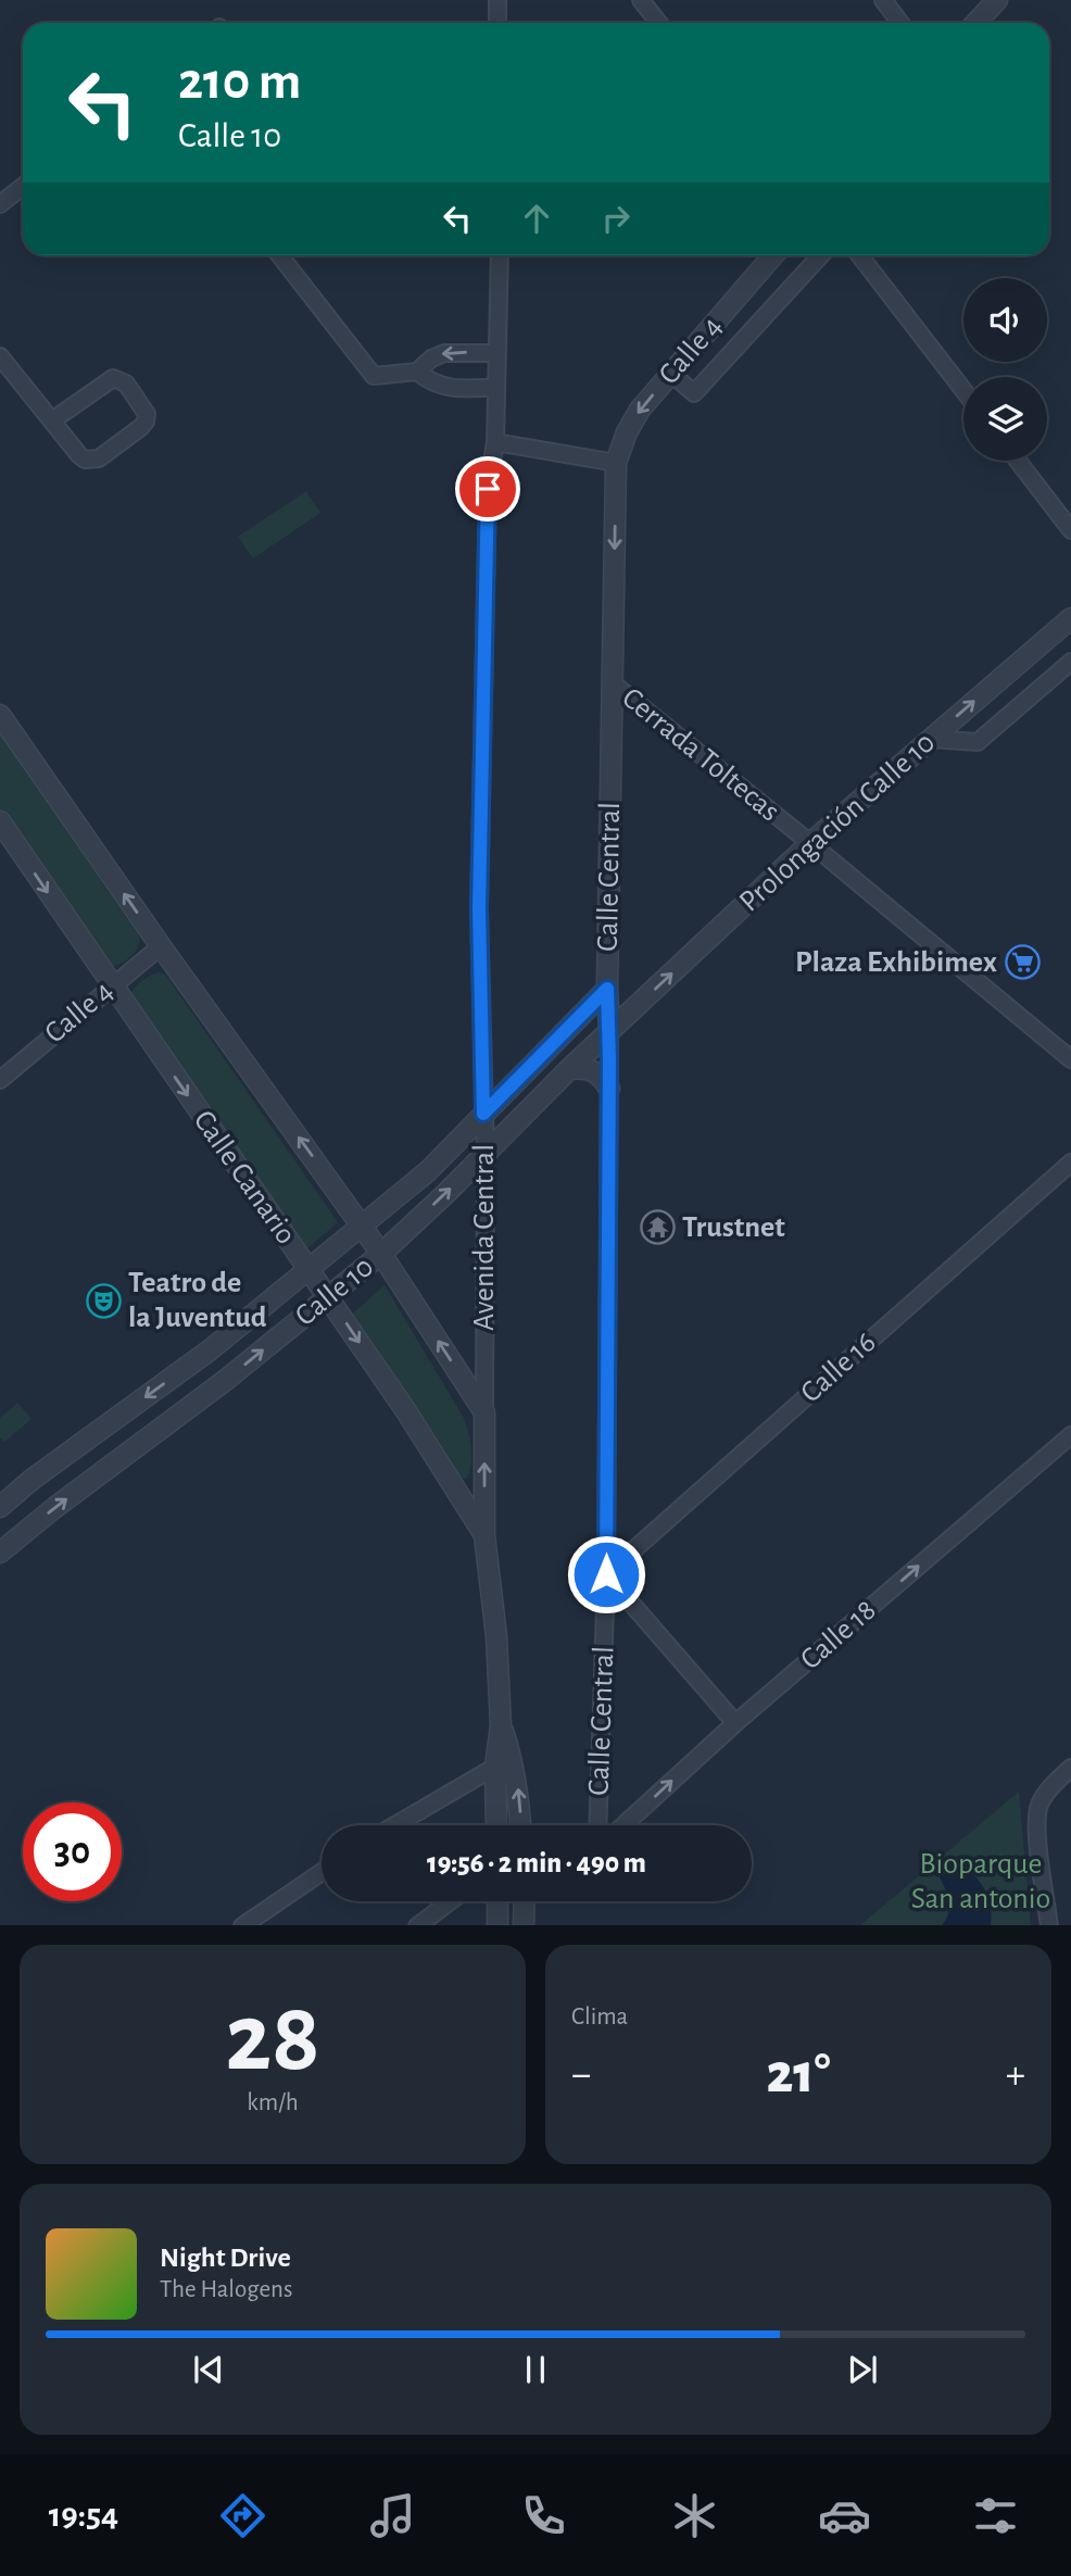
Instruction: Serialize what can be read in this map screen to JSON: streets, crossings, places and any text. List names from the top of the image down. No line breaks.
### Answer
{"streets":{"street":["Calle 4","Cerrada Toltecas","Prolongación Calle 10","Calle Central","Calle Canario","Avenida Central","Calle 10","Calle 16","Calle 18"]},"crossings":[["Calle 4","Calle Central"],["Calle 4","Calle Canario"],["Cerrada Toltecas","Prolongación Calle 10"],["Cerrada Toltecas","Calle Central"],["Prolongación Calle 10","Calle Central"],["Prolongación Calle 10","Calle 10"],["Calle Central","Calle 10"],["Calle Central","Calle 16"],["Calle Canario","Avenida Central"],["Calle Canario","Calle 10"],["Avenida Central","Calle 10"]],"one_way":["Calle 18"],"parks":["Bioparque San antonio"],"places":{"supermarket":["Plaza Exhibimex"],"temple":["Trustnet"],"theatre":["Teatro de la Juventud"]},"page":{"turn":["210 m","Calle 10"],"limit":"30","trip":"19:56 · 2 min · 490 m","tile":[["28","km/h"],"Clima"],"heat":["−","21°","+"],"song":["Night Drive","The Halogens"],"tabs":"19:54"}}
